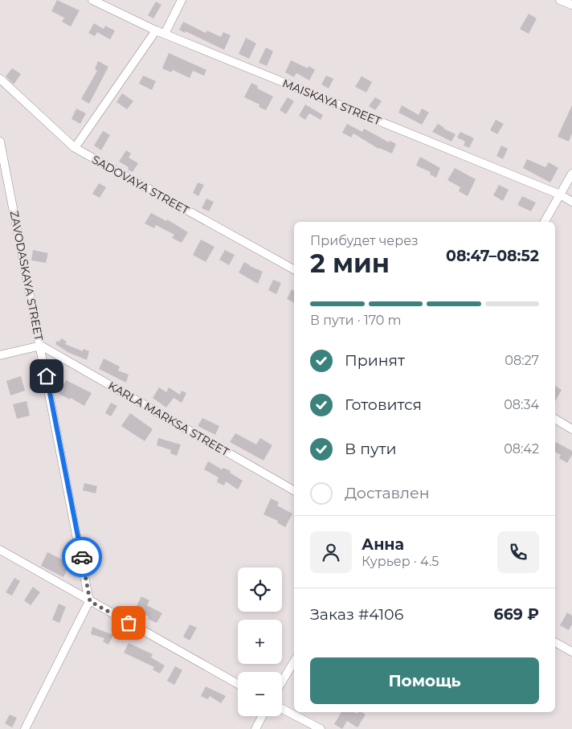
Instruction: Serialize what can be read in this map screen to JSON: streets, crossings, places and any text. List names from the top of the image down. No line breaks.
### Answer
{"streets":{"street":["MAISKAYA STREET","SADOVAYA STREET","ZAVODASKAYA STREET","KARLA MARKSA STREET"]},"crossings":[["ZAVODASKAYA STREET","KARLA MARKSA STREET"]],"page":{"heading":["2 мин","Прибудет через","08:47–08:52"],"panel":["Анна","Курьер · 4.5","Заказ #4106","669 ₽"],"bar":"В пути · 170 m","list":[["Принят","08:27"],["Готовится","08:34"],["В пути","08:42"],"Доставлен"],"map_buttons":["+","−"],"buttons":"Помощь"}}
